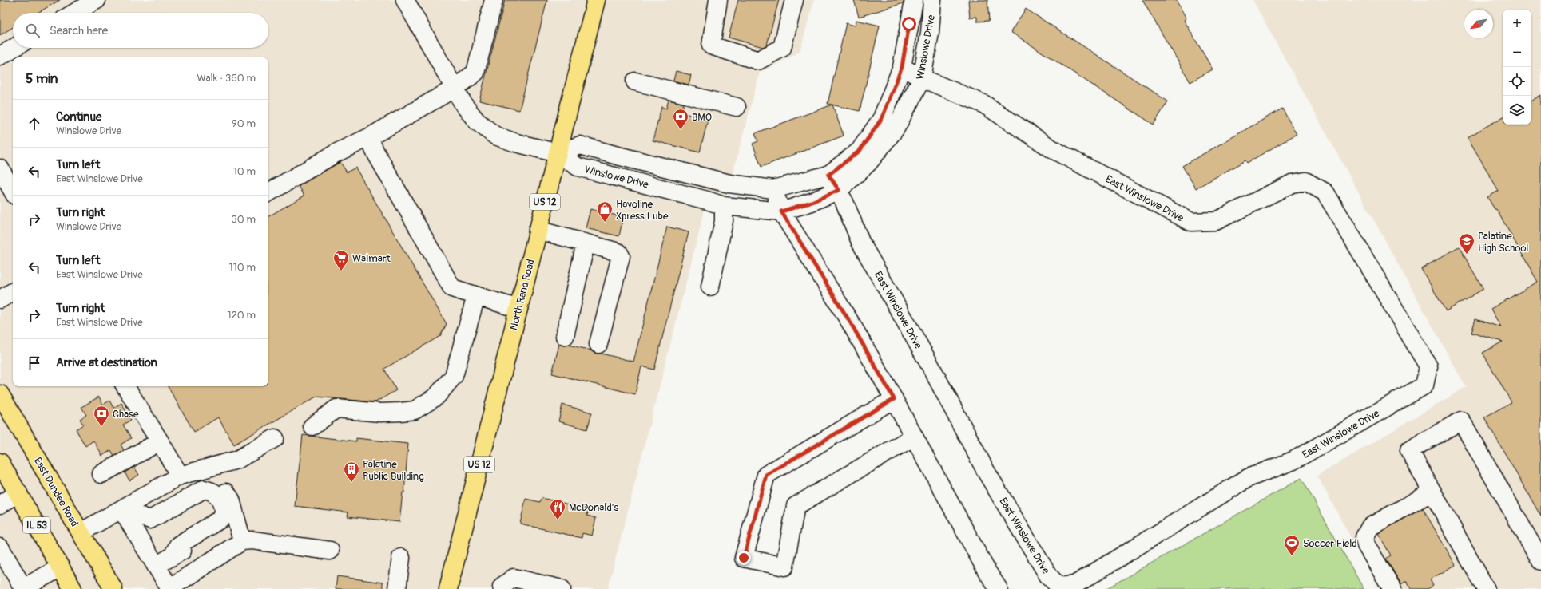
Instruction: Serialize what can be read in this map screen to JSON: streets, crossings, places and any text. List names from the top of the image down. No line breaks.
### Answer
{"streets":{"main road":["US 12","North Rand Road","East Dundee Road","IL 53"],"street":["Winslowe Drive","East Winslowe Drive"]},"crossings":[["Winslowe Drive","East Winslowe Drive"],["Winslowe Drive","North Rand Road"]],"places":{"bank":["BMO","Chase"],"shop":["Havoline Xpress Lube"],"school or university":["Palatine High School"],"supermarket":["Walmart"],"building":["Palatine Public Building"],"restaurant":["McDonald's"],"sports":["Soccer Field"]},"north":"bottom left","page":{"map_buttons":["+","−"],"search":"Search here","heading":["5 min","Walk · 360 m"],"list":[["Continue","Winslowe Drive","90 m"],["Turn left","East Winslowe Drive","10 m"],["Turn right","Winslowe Drive","30 m"],["Turn left","East Winslowe Drive","110 m"],["Turn right","East Winslowe Drive","120 m"],"Arrive at destination"]}}
